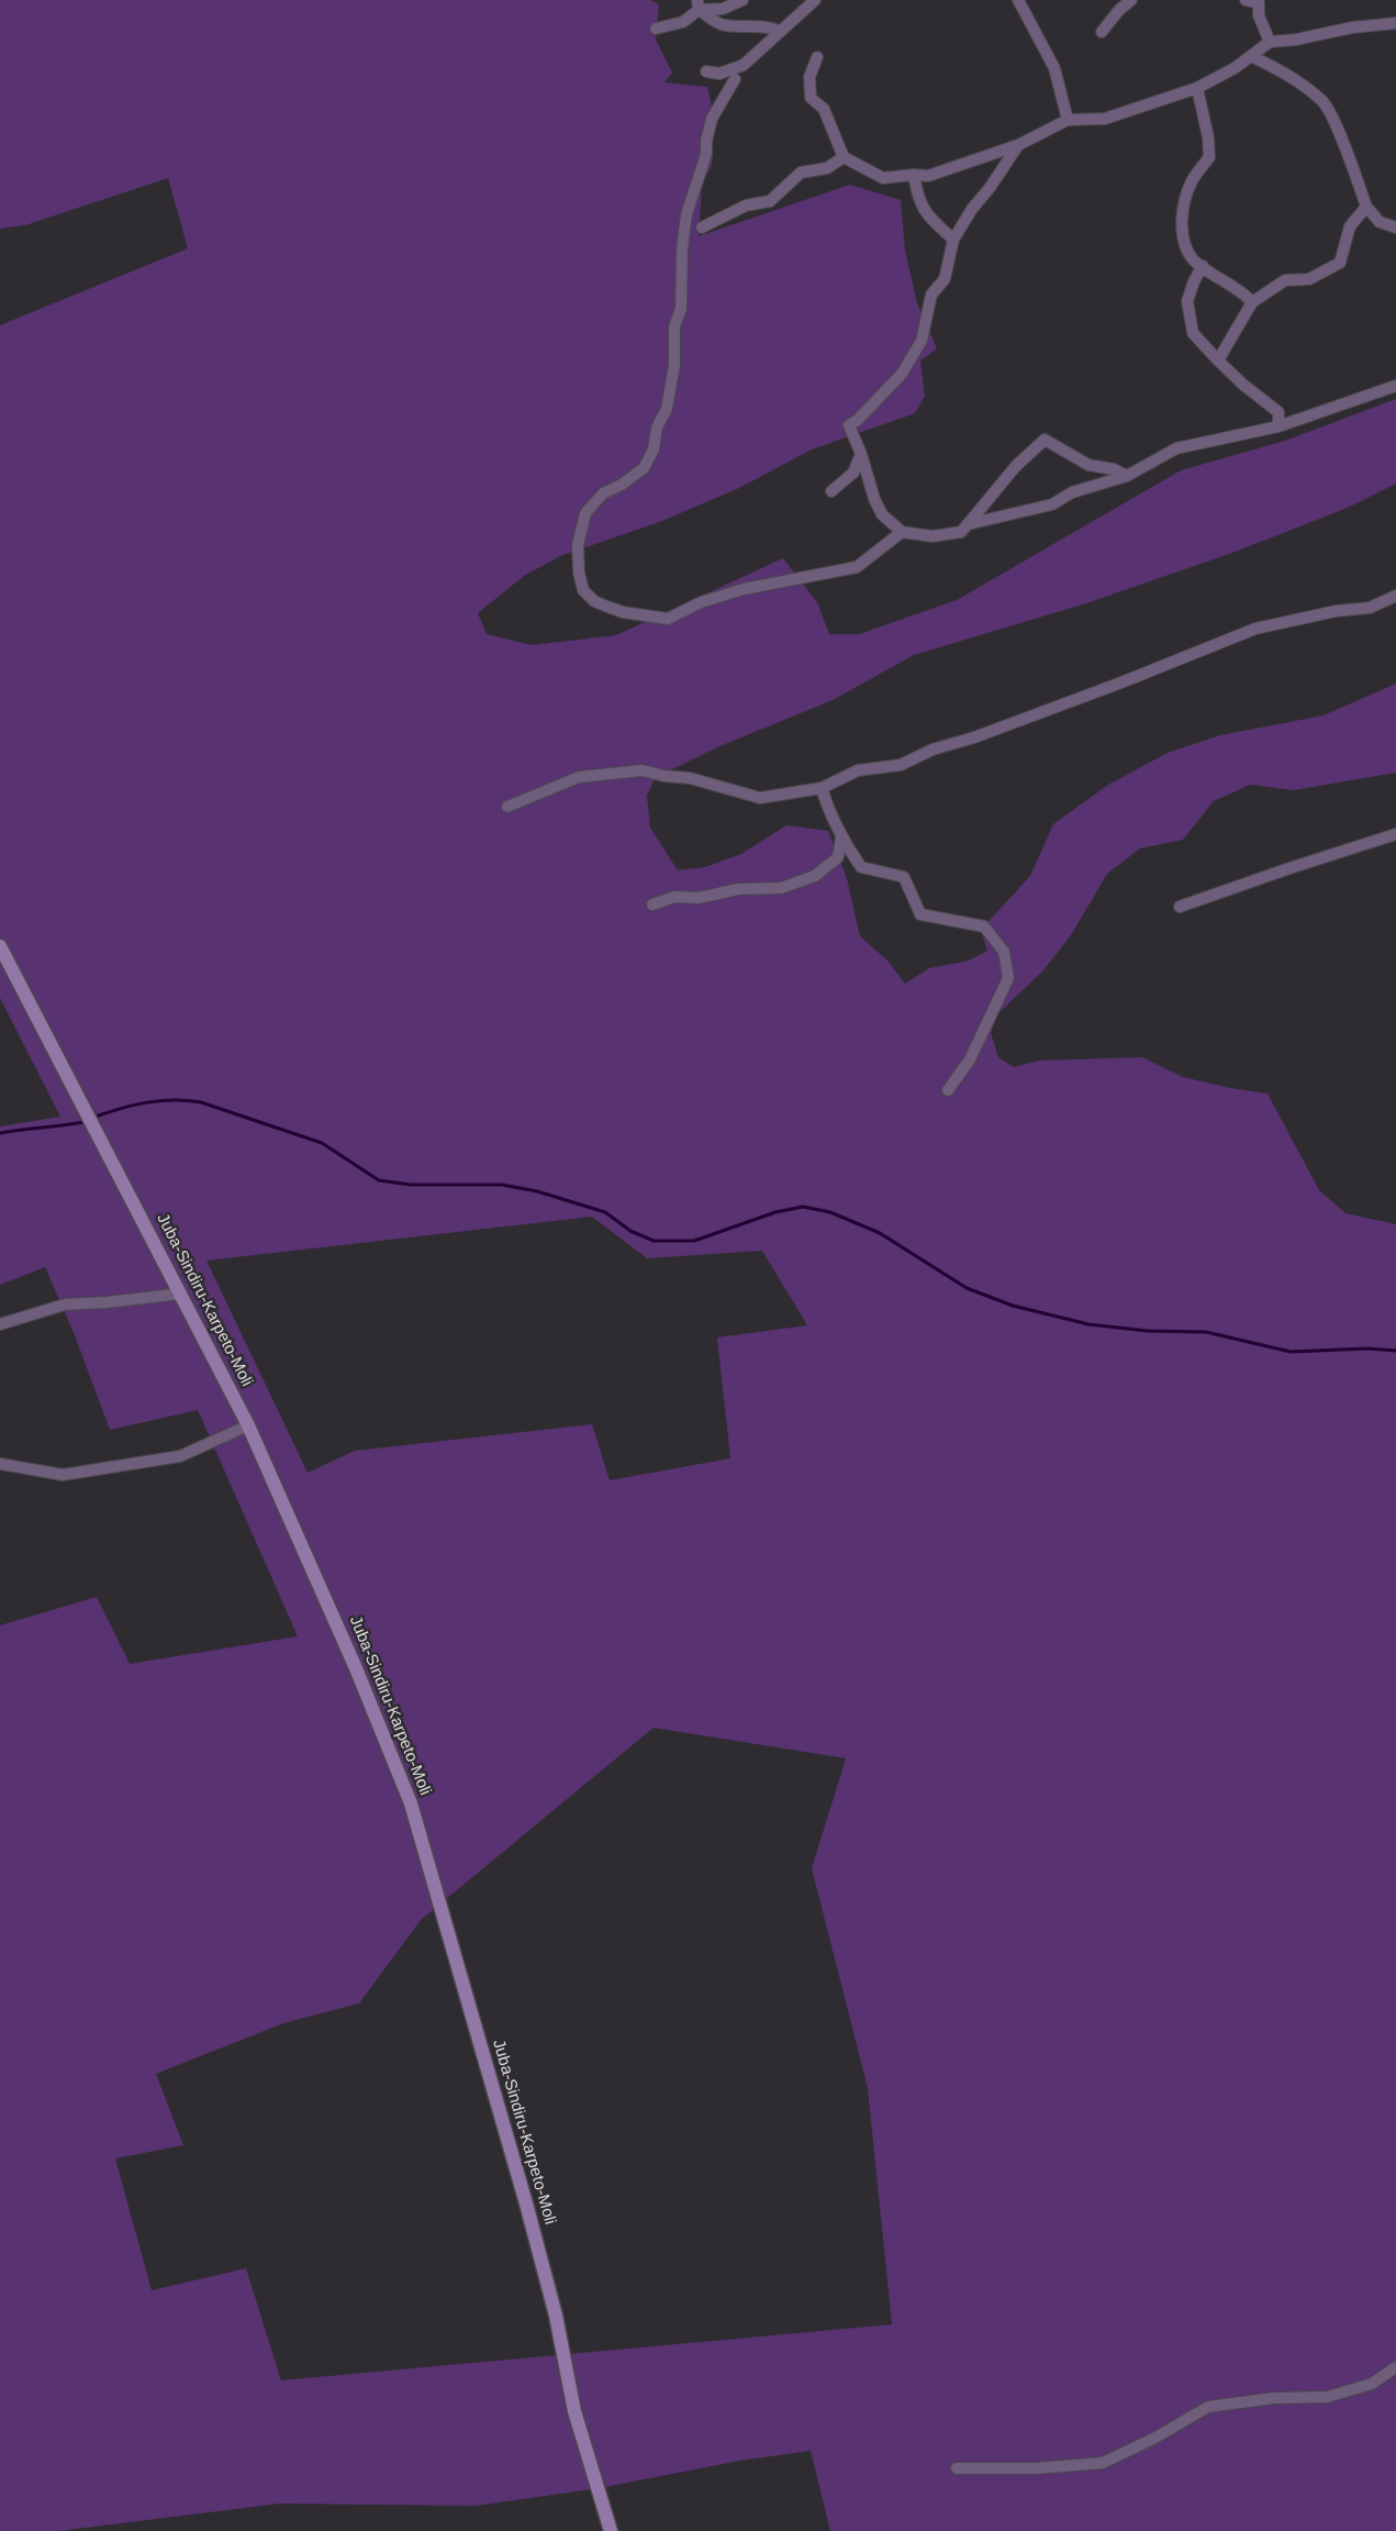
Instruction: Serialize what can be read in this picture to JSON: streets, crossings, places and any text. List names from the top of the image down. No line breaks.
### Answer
{"streets":{"main road":["Juba-Sindiru-Karpeto-Moli"]}}
